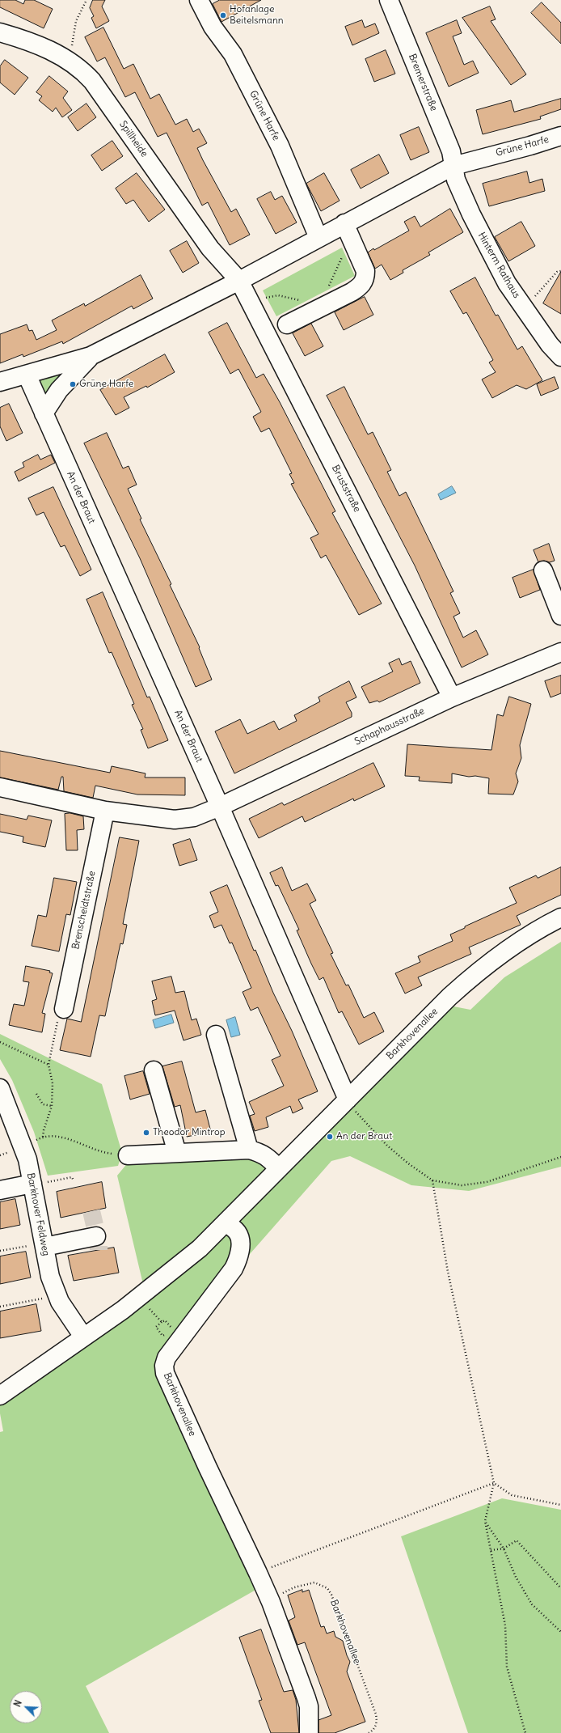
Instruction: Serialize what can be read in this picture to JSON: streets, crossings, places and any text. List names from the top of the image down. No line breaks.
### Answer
{"streets":{"street":["Bremerstraße","Grüne Harfe","Spillheide","Hinterm Rathaus","Bruststraße","An der Braut","Schaphausstraße","Brenscheidtstraße","Barkhovenallee","Barkhover Feldweg"]},"crossings":[["Bremerstraße","Grüne Harfe"],["Bremerstraße","Hinterm Rathaus"],["Grüne Harfe","Spillheide"],["Grüne Harfe","Hinterm Rathaus"],["Grüne Harfe","Bruststraße"],["Grüne Harfe","An der Braut"],["Spillheide","Bruststraße"],["Bruststraße","Schaphausstraße"],["An der Braut","Schaphausstraße"],["An der Braut","Barkhovenallee"],["Barkhovenallee","Barkhover Feldweg"]],"places":["Hofanlage Beitelsmann","Grüne Harfe","Theodor Mintrop","An der Braut"],"north":"top left"}
